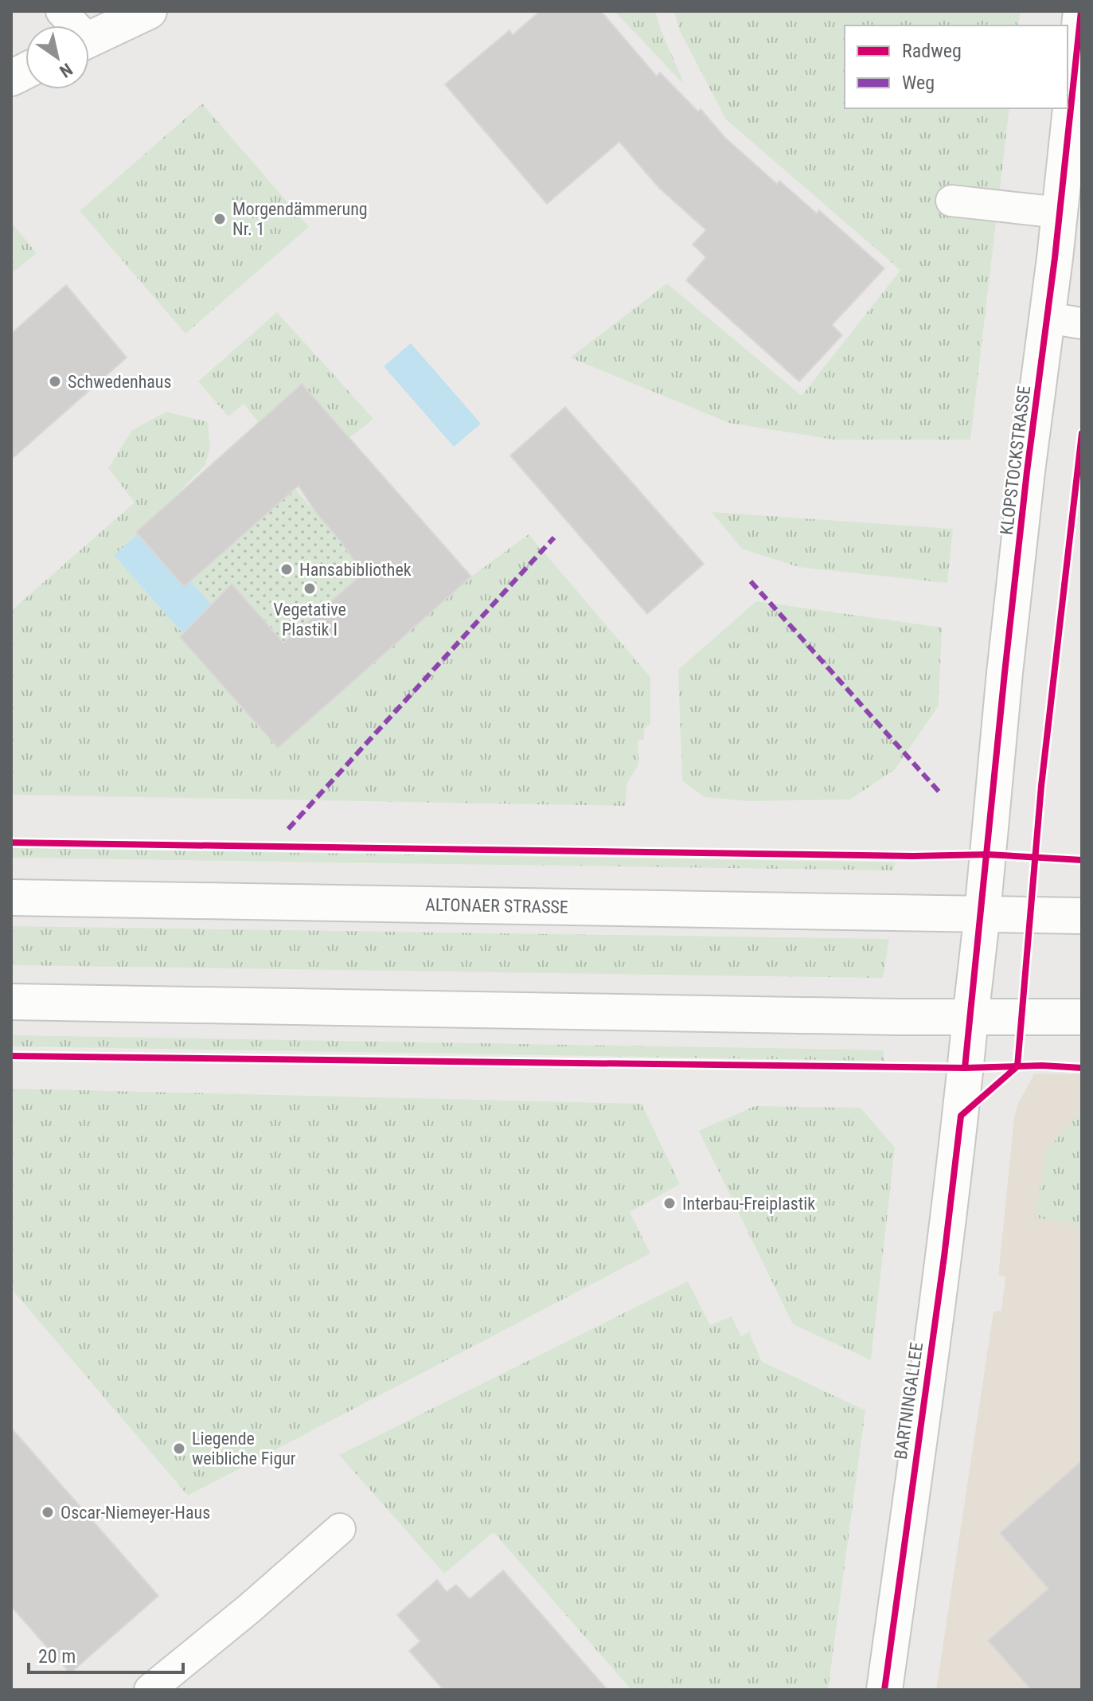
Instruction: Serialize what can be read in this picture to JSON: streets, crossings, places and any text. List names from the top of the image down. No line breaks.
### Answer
{"streets":{"main road":["KLOPSTOCKSTRASSE","ALTONAER STRASSE","BARTNINGALLEE"]},"crossings":[["KLOPSTOCKSTRASSE","ALTONAER STRASSE"]],"places":["Morgendämmerung Nr. 1","Schwedenhaus","Hansabibliothek","Vegetative Plastik I","Interbau-Freiplastik","Liegende weibliche Figur","Oscar-Niemeyer-Haus"],"legend":["Radweg","Weg"],"scale_bar":"20 m","north":"bottom right"}
